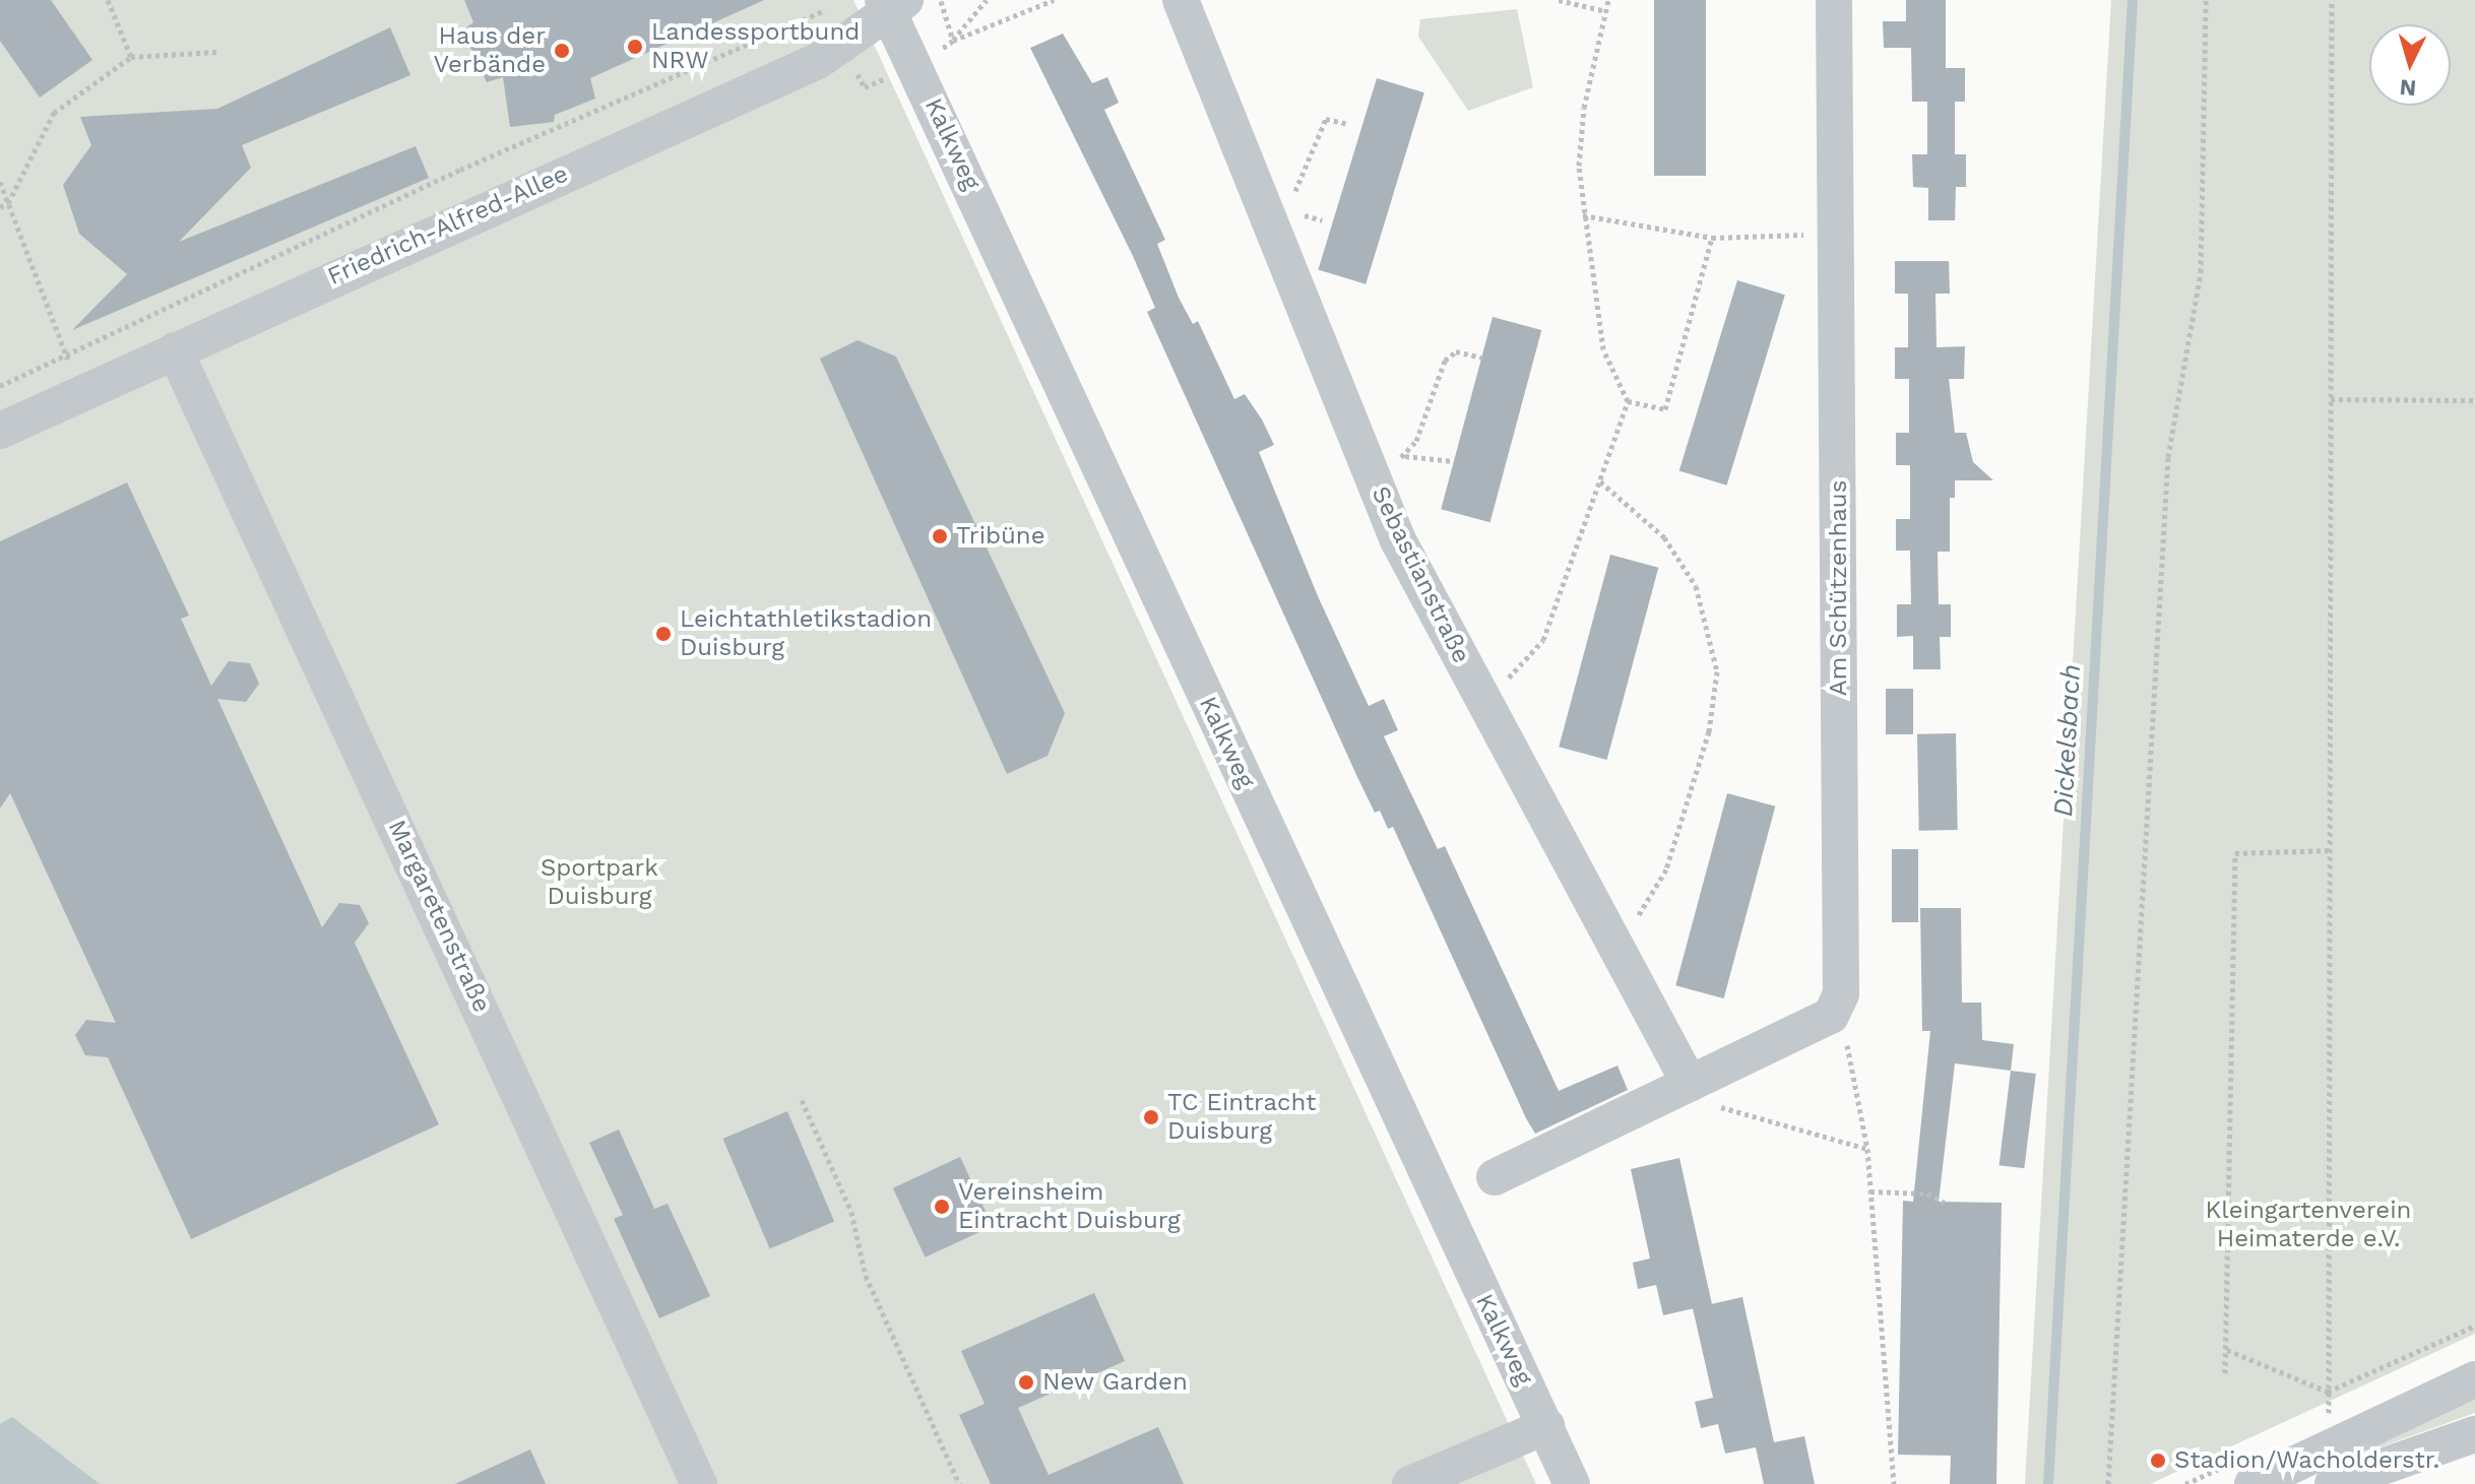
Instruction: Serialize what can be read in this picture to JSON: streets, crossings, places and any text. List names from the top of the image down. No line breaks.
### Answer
{"streets":{"street":["Kalkweg","Friedrich-Alfred-Allee","Sebastianstraße","Am Schützenhaus","Margaretenstraße"]},"crossings":[["Kalkweg","Friedrich-Alfred-Allee"],["Friedrich-Alfred-Allee","Margaretenstraße"]],"water":["Dickelsbach"],"parks":["Sportpark Duisburg","Kleingartenverein Heimaterde e.V."],"places":["Landessportbund NRW","Haus der Verbände","Tribüne","Leichtathletikstadion Duisburg","TC Eintracht Duisburg","Vereinsheim Eintracht Duisburg","New Garden","Stadion/Wacholderstr."],"north":"bottom"}
